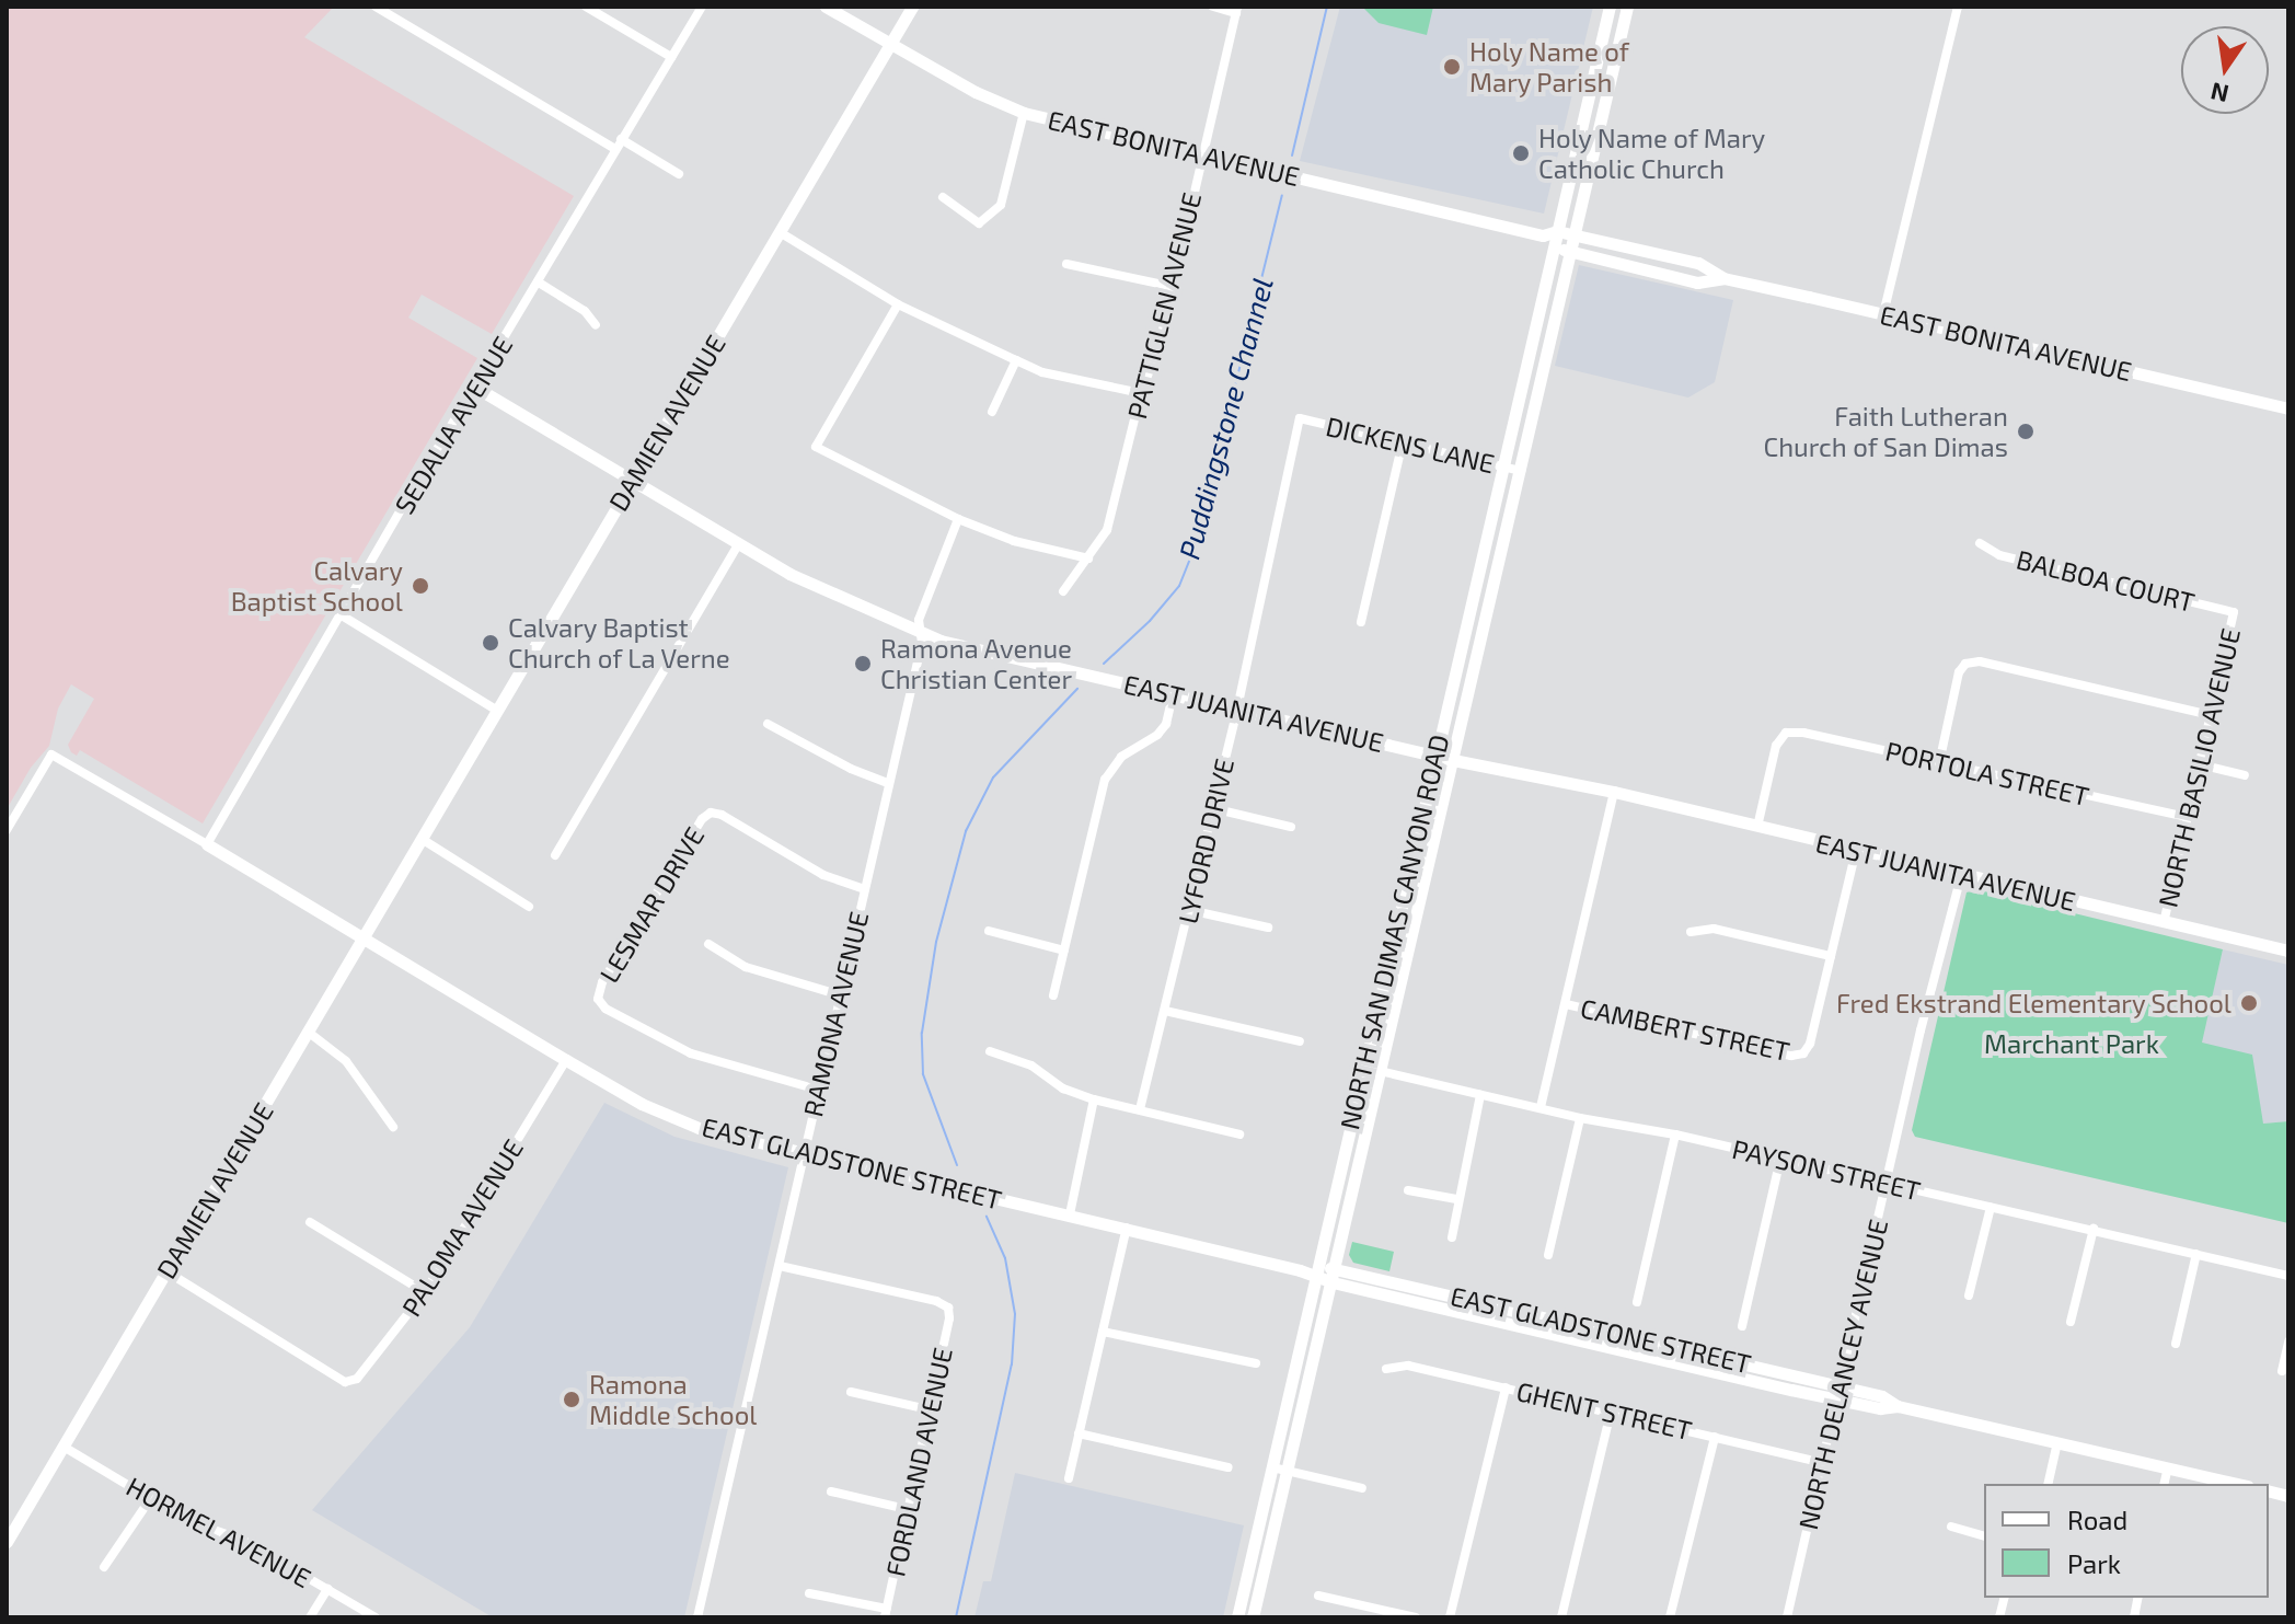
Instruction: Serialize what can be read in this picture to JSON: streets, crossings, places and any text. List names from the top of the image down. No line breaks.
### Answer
{"streets":{"main road":["EAST BONITA AVENUE","DAMIEN AVENUE","EAST JUANITA AVENUE","NORTH SAN DIMAS CANYON ROAD","EAST GLADSTONE STREET"],"street":["PATTIGLEN AVENUE","SEDALIA AVENUE","DICKENS LANE","BALBOA COURT","NORTH BASILIO AVENUE","PORTOLA STREET","LYFORD DRIVE","LESMAR DRIVE","RAMONA AVENUE","CAMBERT STREET","PAYSON STREET","PALOMA AVENUE","NORTH DELANCEY AVENUE","GHENT STREET","FORDLAND AVENUE","HORMEL AVENUE"]},"crossings":[["EAST BONITA AVENUE","PATTIGLEN AVENUE"],["EAST BONITA AVENUE","DAMIEN AVENUE"],["EAST BONITA AVENUE","NORTH SAN DIMAS CANYON ROAD"],["DAMIEN AVENUE","EAST JUANITA AVENUE"],["DAMIEN AVENUE","EAST GLADSTONE STREET"],["DAMIEN AVENUE","PALOMA AVENUE"],["DAMIEN AVENUE","HORMEL AVENUE"],["SEDALIA AVENUE","EAST JUANITA AVENUE"],["SEDALIA AVENUE","EAST GLADSTONE STREET"],["DICKENS LANE","LYFORD DRIVE"],["DICKENS LANE","NORTH SAN DIMAS CANYON ROAD"],["BALBOA COURT","NORTH BASILIO AVENUE"],["EAST JUANITA AVENUE","NORTH BASILIO AVENUE"],["EAST JUANITA AVENUE","PORTOLA STREET"],["EAST JUANITA AVENUE","LYFORD DRIVE"],["EAST JUANITA AVENUE","NORTH SAN DIMAS CANYON ROAD"],["EAST JUANITA AVENUE","RAMONA AVENUE"],["EAST JUANITA AVENUE","NORTH DELANCEY AVENUE"],["NORTH BASILIO AVENUE","PORTOLA STREET"],["LESMAR DRIVE","RAMONA AVENUE"],["NORTH SAN DIMAS CANYON ROAD","EAST GLADSTONE STREET"],["NORTH SAN DIMAS CANYON ROAD","PAYSON STREET"],["RAMONA AVENUE","EAST GLADSTONE STREET"],["RAMONA AVENUE","FORDLAND AVENUE"],["EAST GLADSTONE STREET","PALOMA AVENUE"],["EAST GLADSTONE STREET","NORTH DELANCEY AVENUE"],["PAYSON STREET","NORTH DELANCEY AVENUE"],["NORTH DELANCEY AVENUE","GHENT STREET"]],"water":["Puddingstone Channel"],"parks":["Marchant Park"],"places":["Holy Name of Mary Parish","Holy Name of Mary Catholic Church","Faith Lutheran Church of San Dimas","Calvary Baptist School","Calvary Baptist Church of La Verne","Ramona Avenue Christian Center","Fred Ekstrand Elementary School","Ramona Middle School"],"legend":["Road","Park"],"north":"bottom"}
